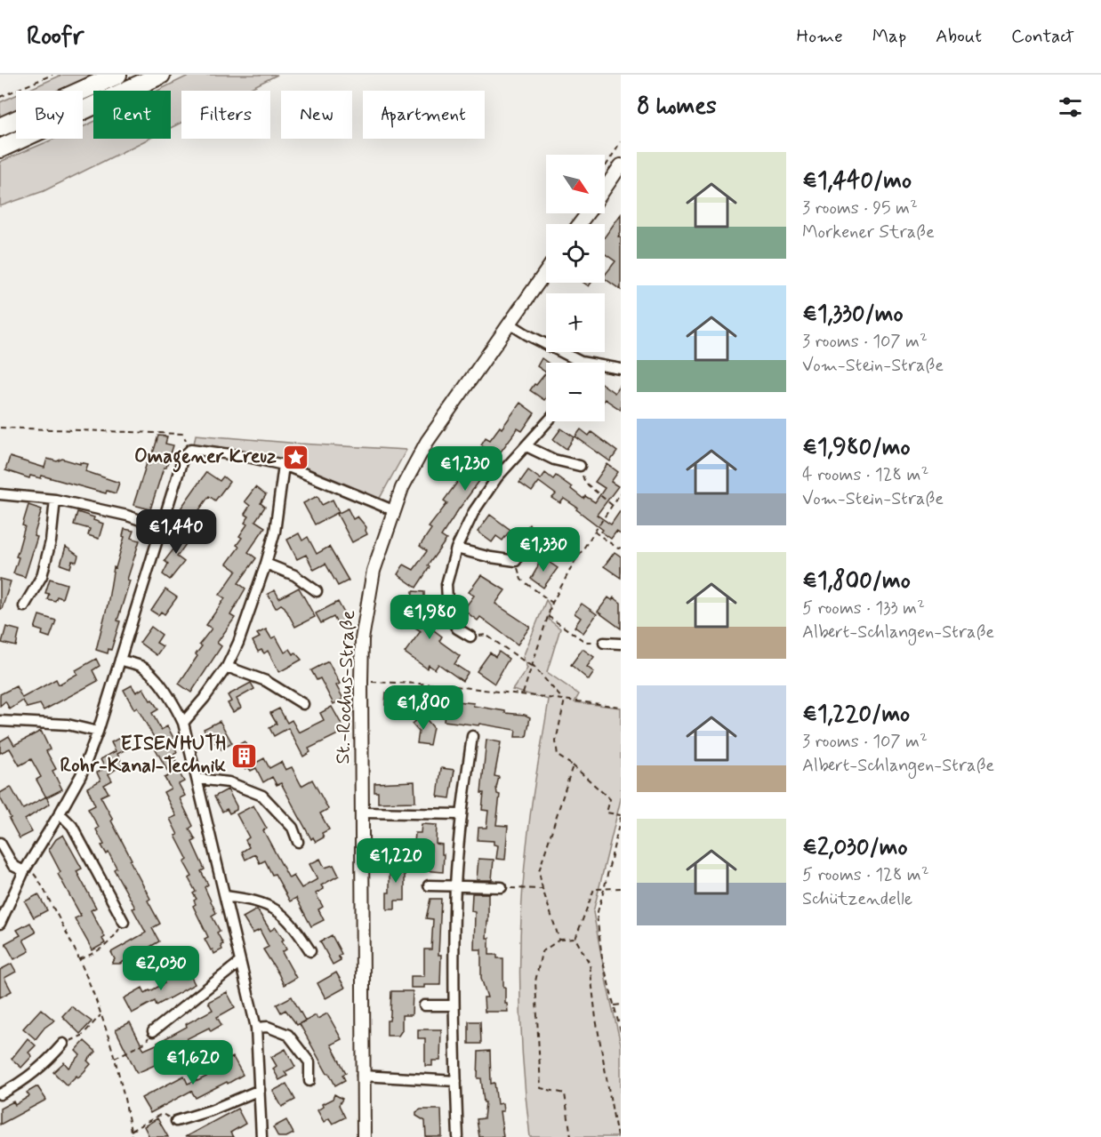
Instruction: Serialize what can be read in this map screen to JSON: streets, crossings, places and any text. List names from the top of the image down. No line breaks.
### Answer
{"streets":{"street":["St.-Rochus-Straße"]},"places":{"place":["Omagener Kreuz"],"building":["EISENHUTH Rohr-Kanal-Technik"]},"north":"bottom right","page":{"header":"Roofr","nav":["Home","Map","About","Contact"],"heading":"8 homes","chip":["Buy","Rent","Filters","New","Apartment"],"list":[{"name":"€1,440/mo","note":"3 rooms · 95 m² · Morkener Straße"},{"name":"€1,330/mo","note":"3 rooms · 107 m² · Vom-Stein-Straße"},{"name":"€1,980/mo","note":"4 rooms · 128 m² · Vom-Stein-Straße"},{"name":"€1,800/mo","note":"5 rooms · 133 m² · Albert-Schlangen-Straße"},{"name":"€1,220/mo","note":"3 rooms · 107 m² · Albert-Schlangen-Straße"},{"name":"€2,030/mo","note":"5 rooms · 128 m² · Schützendelle"}],"map_buttons":["+","−"],"price":["€1,230","€1,440","€1,330","€1,980","€1,800","€1,220","€2,030","€1,620"]}}
